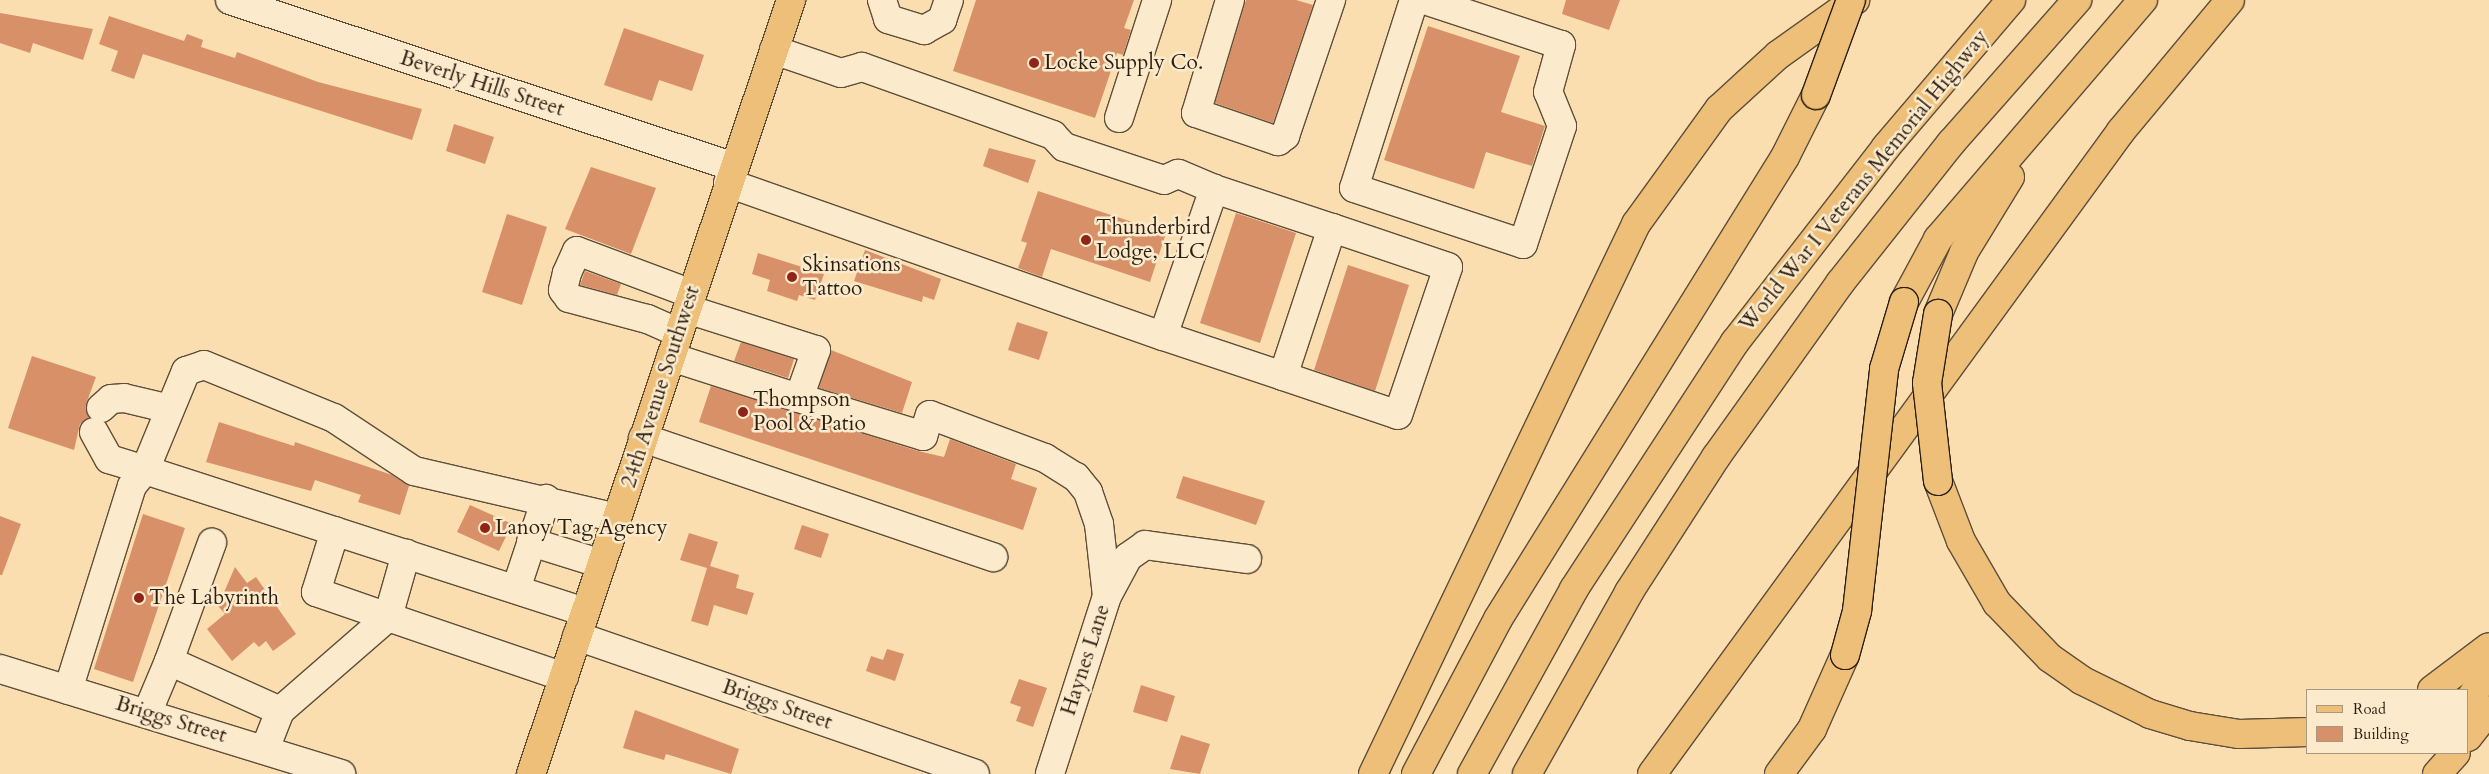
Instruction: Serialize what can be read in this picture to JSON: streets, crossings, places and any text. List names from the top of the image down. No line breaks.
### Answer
{"streets":{"main road":["World War I Veterans Memorial Highway","24th Avenue Southwest"],"street":["Beverly Hills Street","Haynes Lane","Briggs Street"]},"crossings":[["Beverly Hills Street","24th Avenue Southwest"],["24th Avenue Southwest","Briggs Street"]],"places":["Locke Supply Co.","Thunderbird Lodge, LLC","Skinsations Tattoo","Thompson Pool & Patio","Lanoy Tag Agency","The Labyrinth"],"legend":["Road","Building"]}
